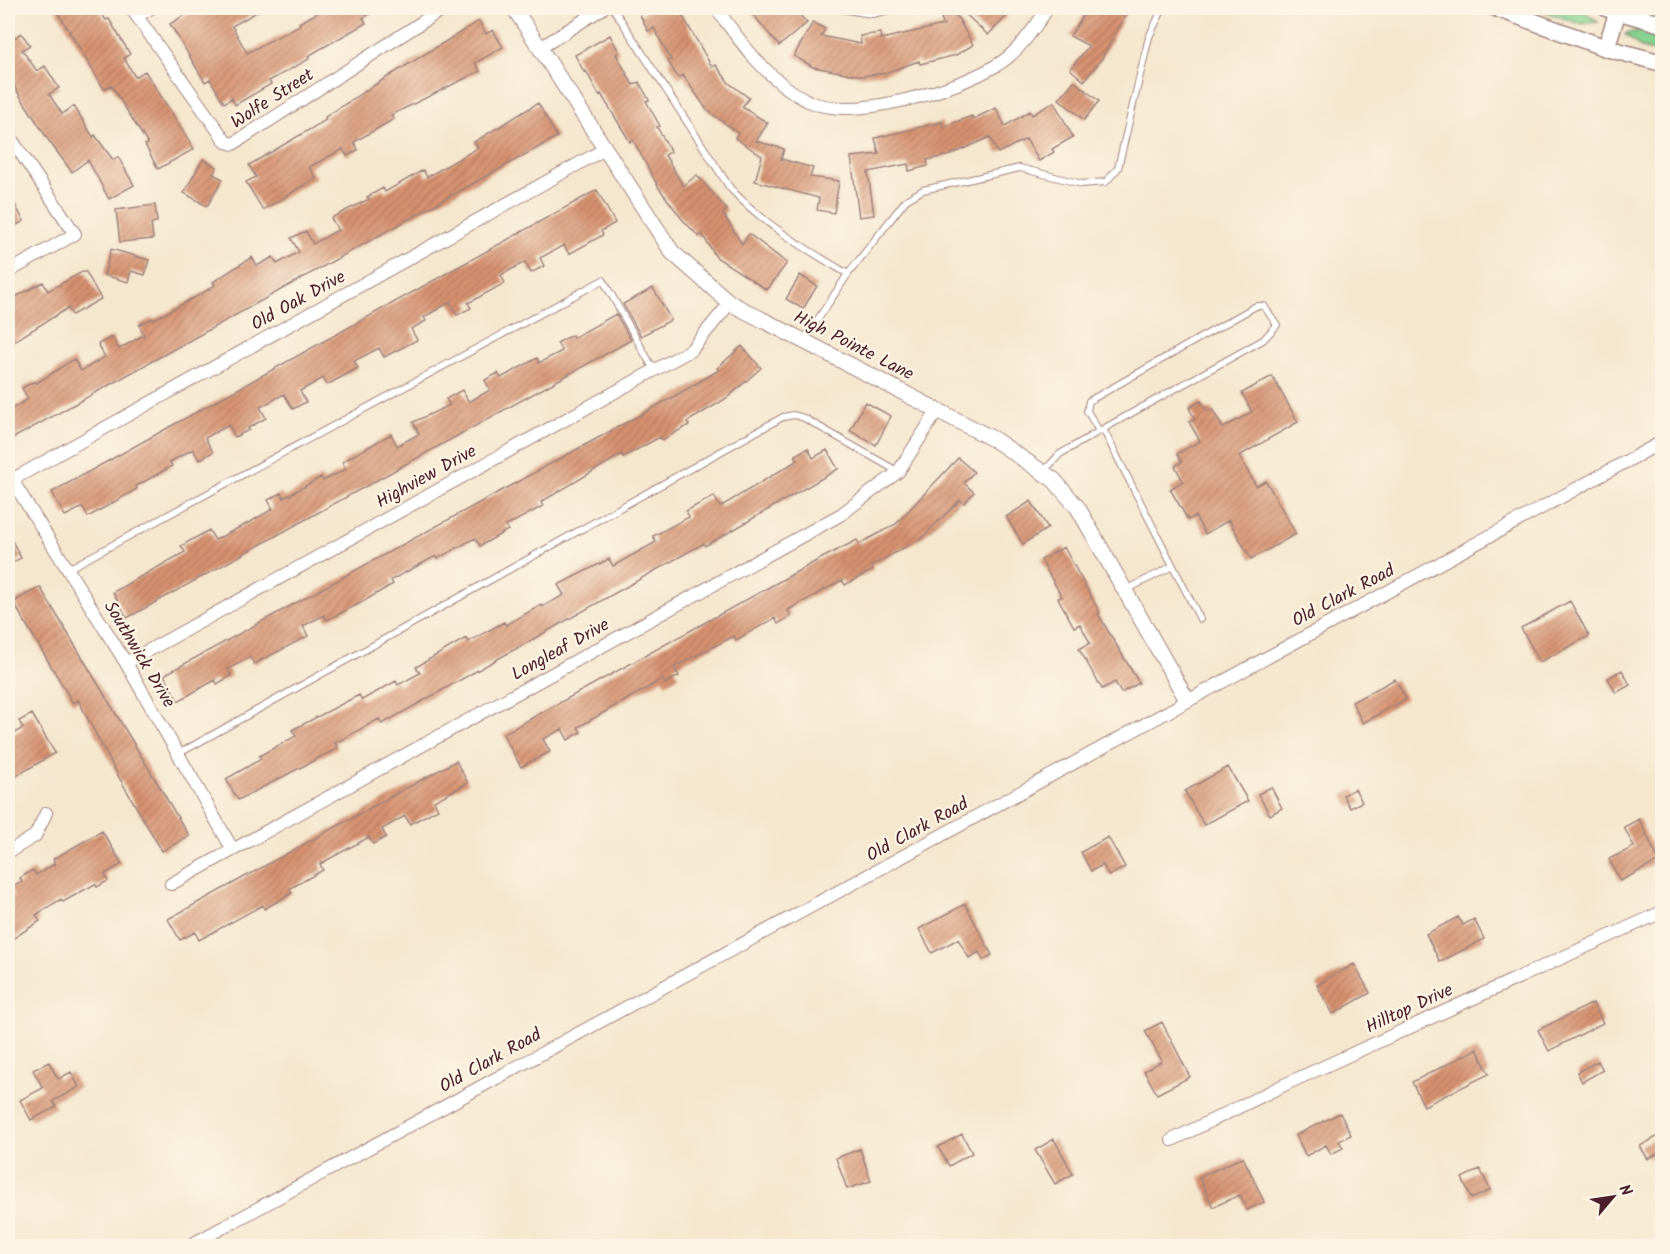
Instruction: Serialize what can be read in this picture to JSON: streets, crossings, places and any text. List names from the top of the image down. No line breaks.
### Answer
{"streets":{"street":["Wolfe Street","Old Oak Drive","High Pointe Lane","Highview Drive","Old Clark Road","Longleaf Drive","Southwick Drive","Hilltop Drive"]},"crossings":[["Old Oak Drive","High Pointe Lane"],["Old Oak Drive","Southwick Drive"],["High Pointe Lane","Highview Drive"],["High Pointe Lane","Old Clark Road"],["High Pointe Lane","Longleaf Drive"],["Highview Drive","Southwick Drive"],["Longleaf Drive","Southwick Drive"]],"north":"top right"}
